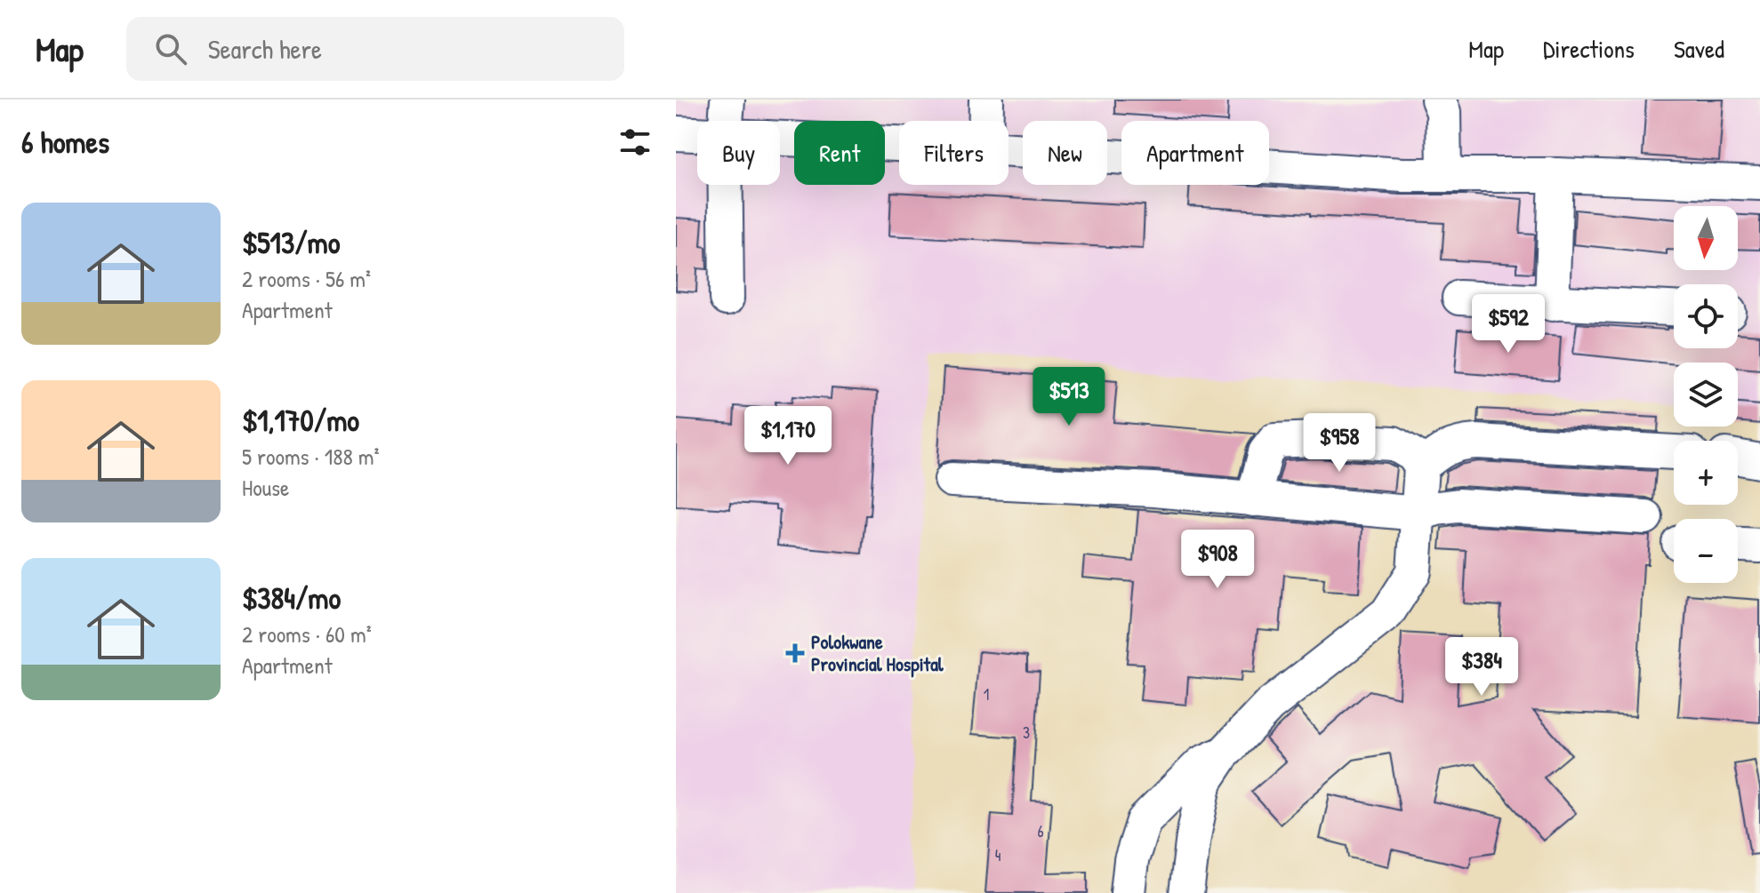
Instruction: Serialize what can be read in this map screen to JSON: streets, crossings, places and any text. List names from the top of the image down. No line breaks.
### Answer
{"places":{"health":["Polokwane Provincial Hospital"]},"house_numbers":["1","3","6","4"],"north":"bottom","page":{"header":"Map","search":"Search here","nav":["Map","Directions","Saved"],"heading":"6 homes","chip":["Buy","Rent","Filters","New","Apartment"],"list":[{"name":"$513/mo","note":"2 rooms · 56 m² · Apartment"},{"name":"$1,170/mo","note":"5 rooms · 188 m² · House"},{"name":"$384/mo","note":"2 rooms · 60 m² · Apartment"}],"map_buttons":["+","−"],"price":["$592","$513","$1,170","$958","$908","$384"]}}
